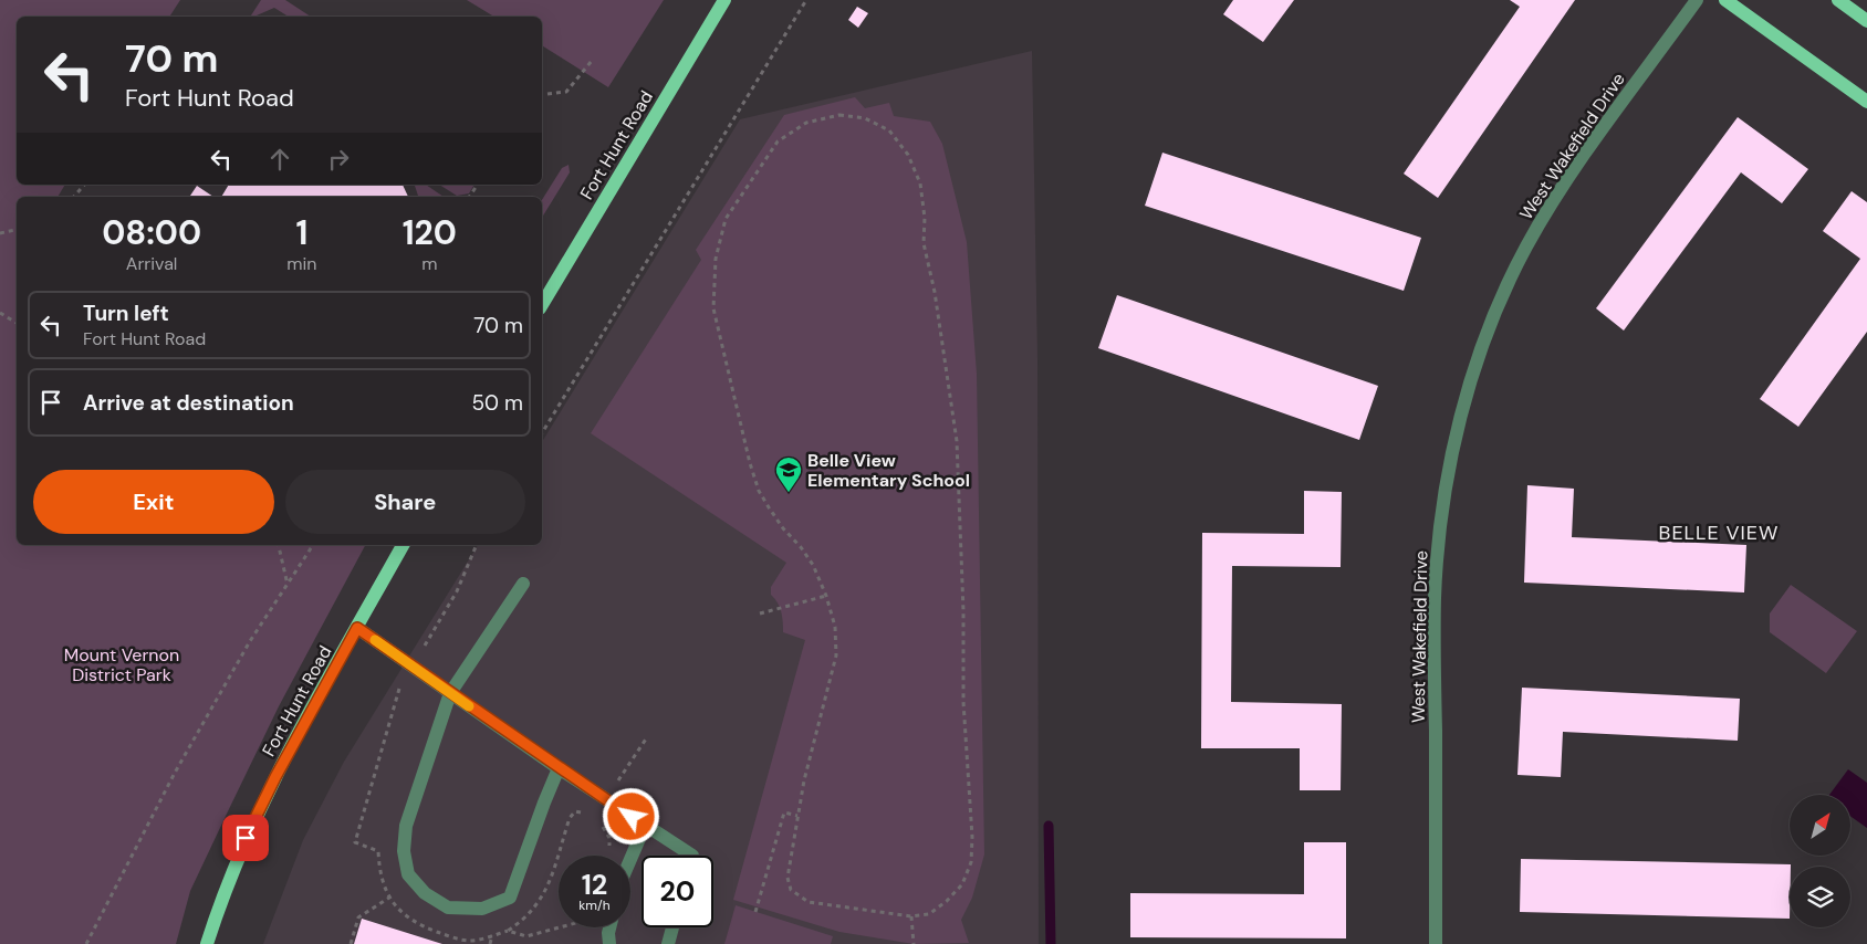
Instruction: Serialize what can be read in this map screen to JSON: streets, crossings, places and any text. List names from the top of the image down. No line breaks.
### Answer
{"streets":{"main road":["Fort Hunt Road"],"street":["West Wakefield Drive"]},"districts":["BELLE VIEW"],"parks":["Mount Vernon District Park"],"places":{"school or university":["Belle View Elementary School"]},"north":"top right","page":{"turn":["70 m","Fort Hunt Road"],"eta":["08:00","Arrival","1","min","120","m"],"list":[{"name":"Turn left","note":"Fort Hunt Road","value":"70 m"},{"name":"Arrive at destination","value":"50 m"}],"buttons":["Exit","Share"],"speed":"12 km/h","limit":"20"}}
